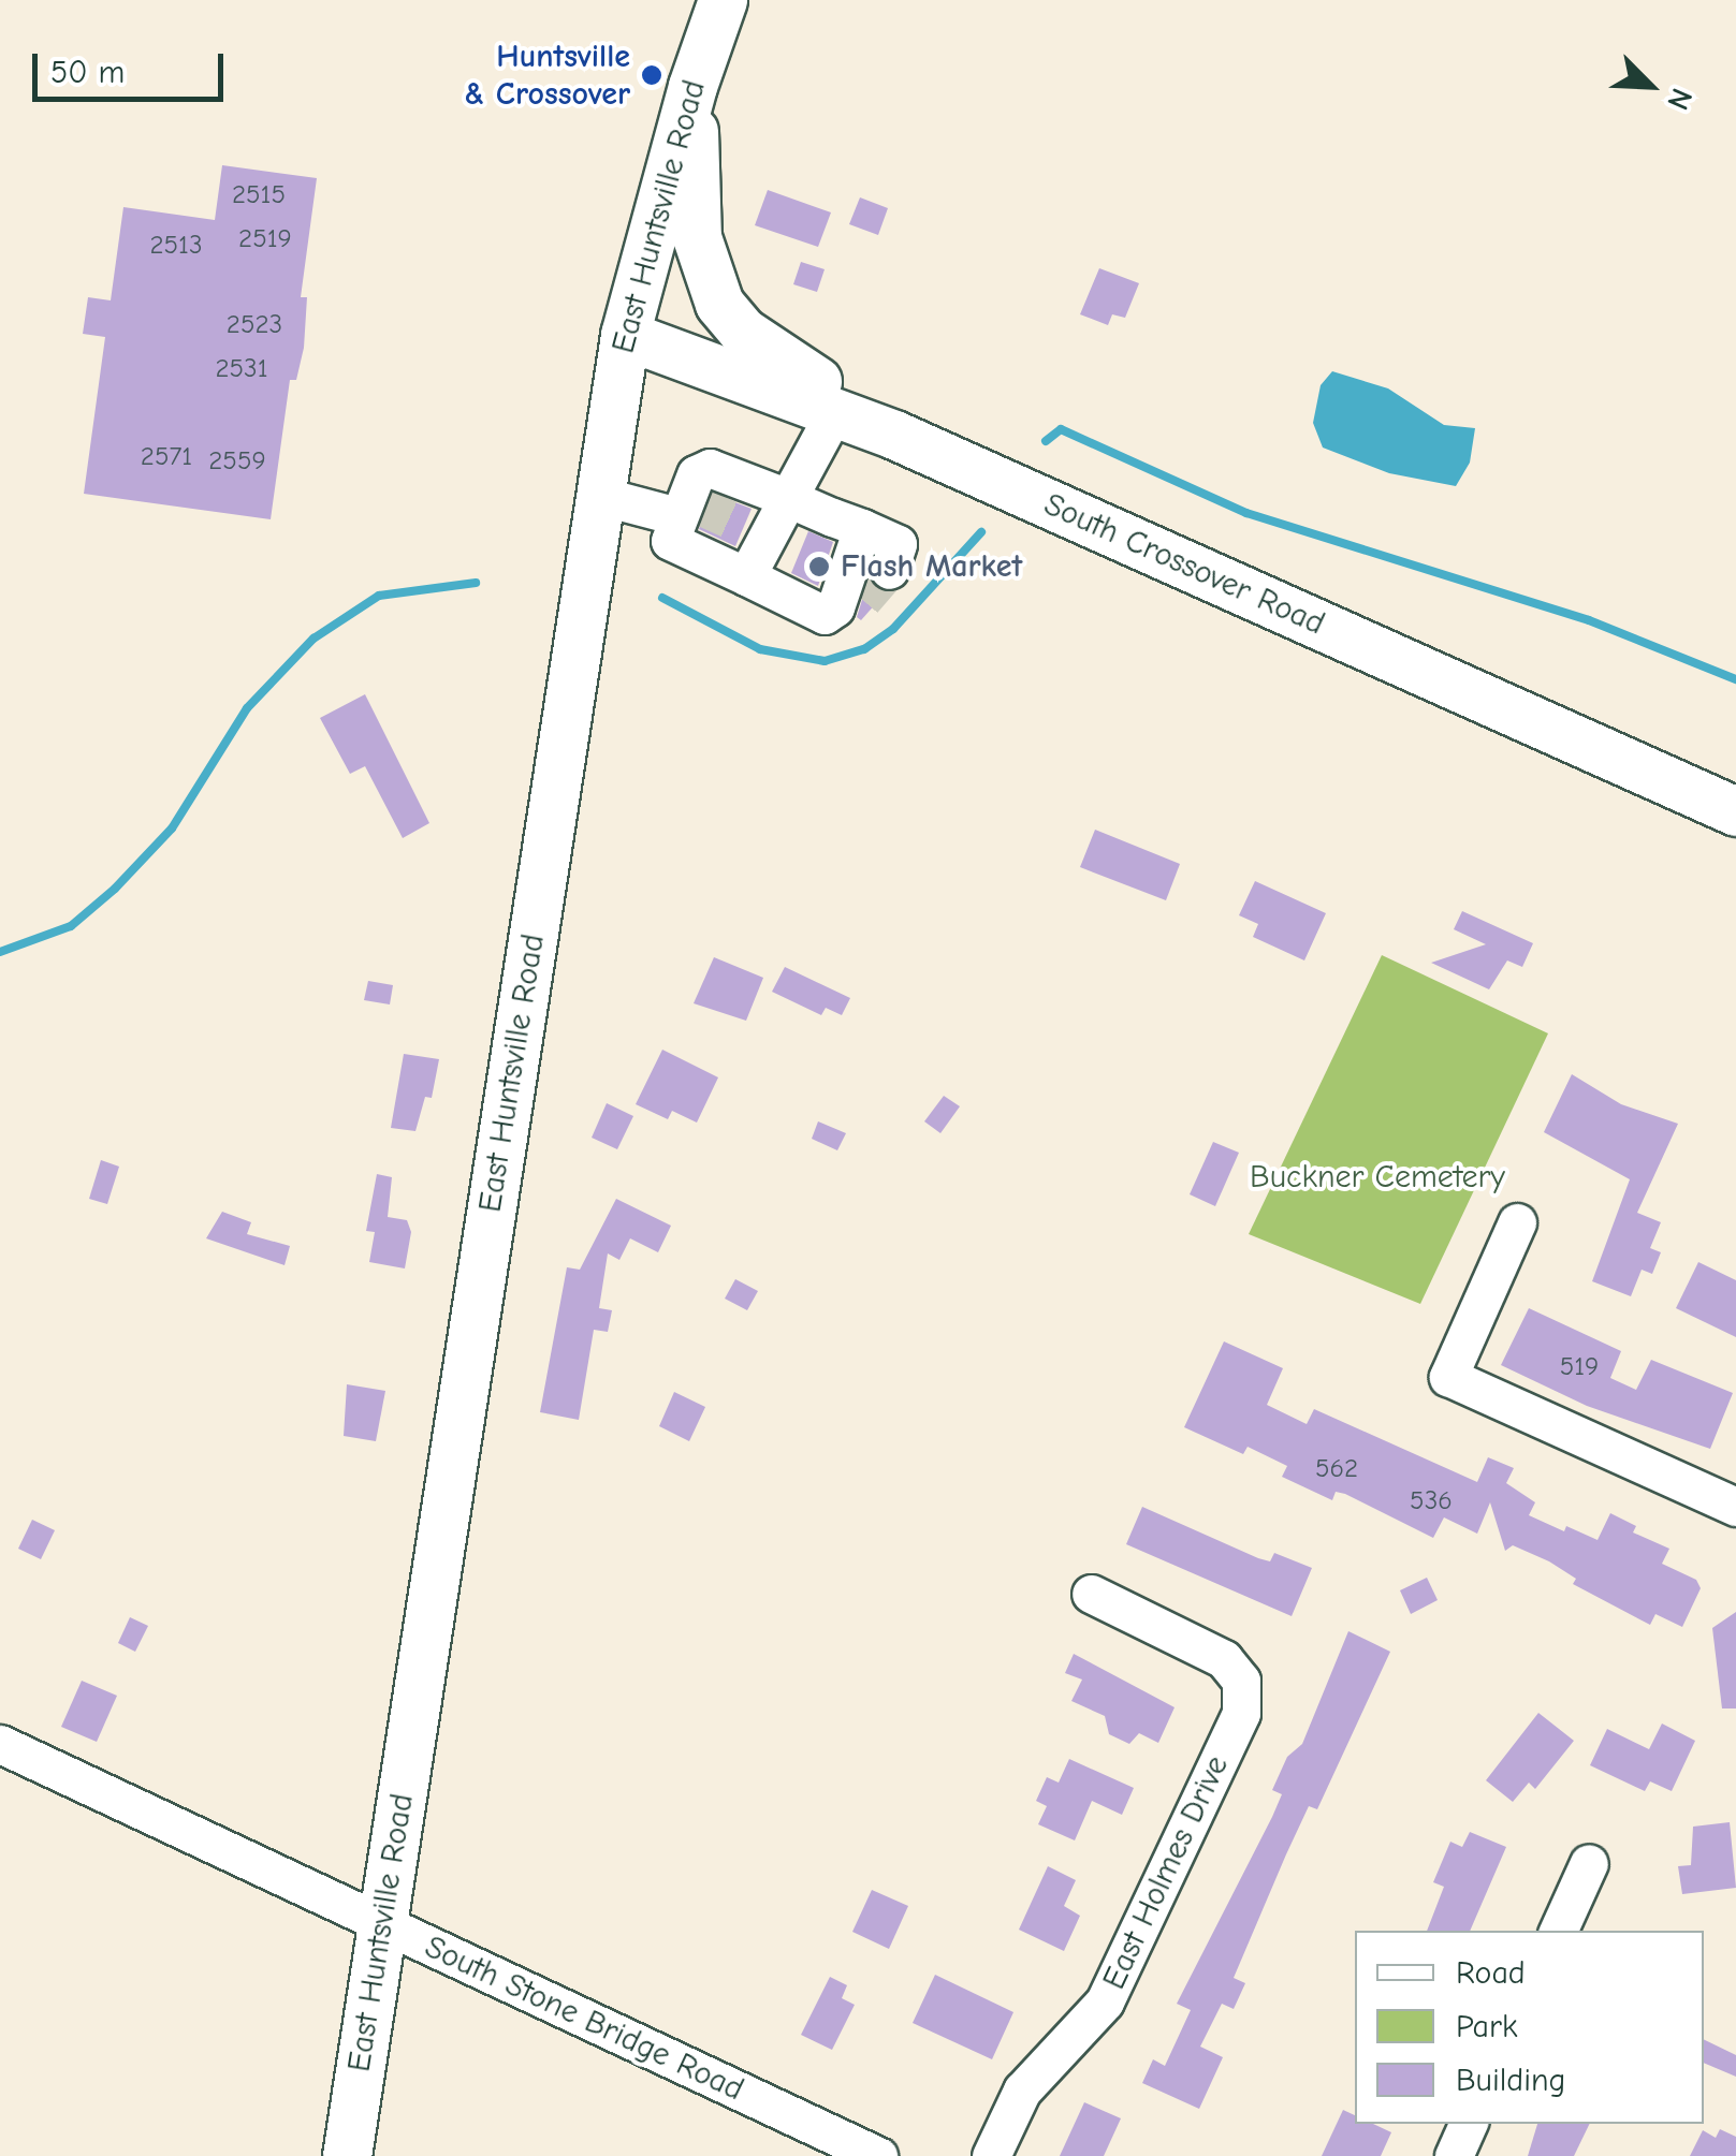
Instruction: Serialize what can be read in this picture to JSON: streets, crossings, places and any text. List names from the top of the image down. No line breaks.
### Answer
{"streets":{"main road":["East Huntsville Road","South Crossover Road"],"street":["East Holmes Drive","South Stone Bridge Road"]},"crossings":[["East Huntsville Road","South Crossover Road"],["East Huntsville Road","South Stone Bridge Road"]],"parks":["Buckner Cemetery"],"places":["Huntsville & Crossover","Flash Market"],"house_numbers":["2515","2519","2513","2523","2531","2571","2559","519","562","536"],"legend":["Road","Park","Building"],"scale_bar":"50 m","north":"bottom right"}
